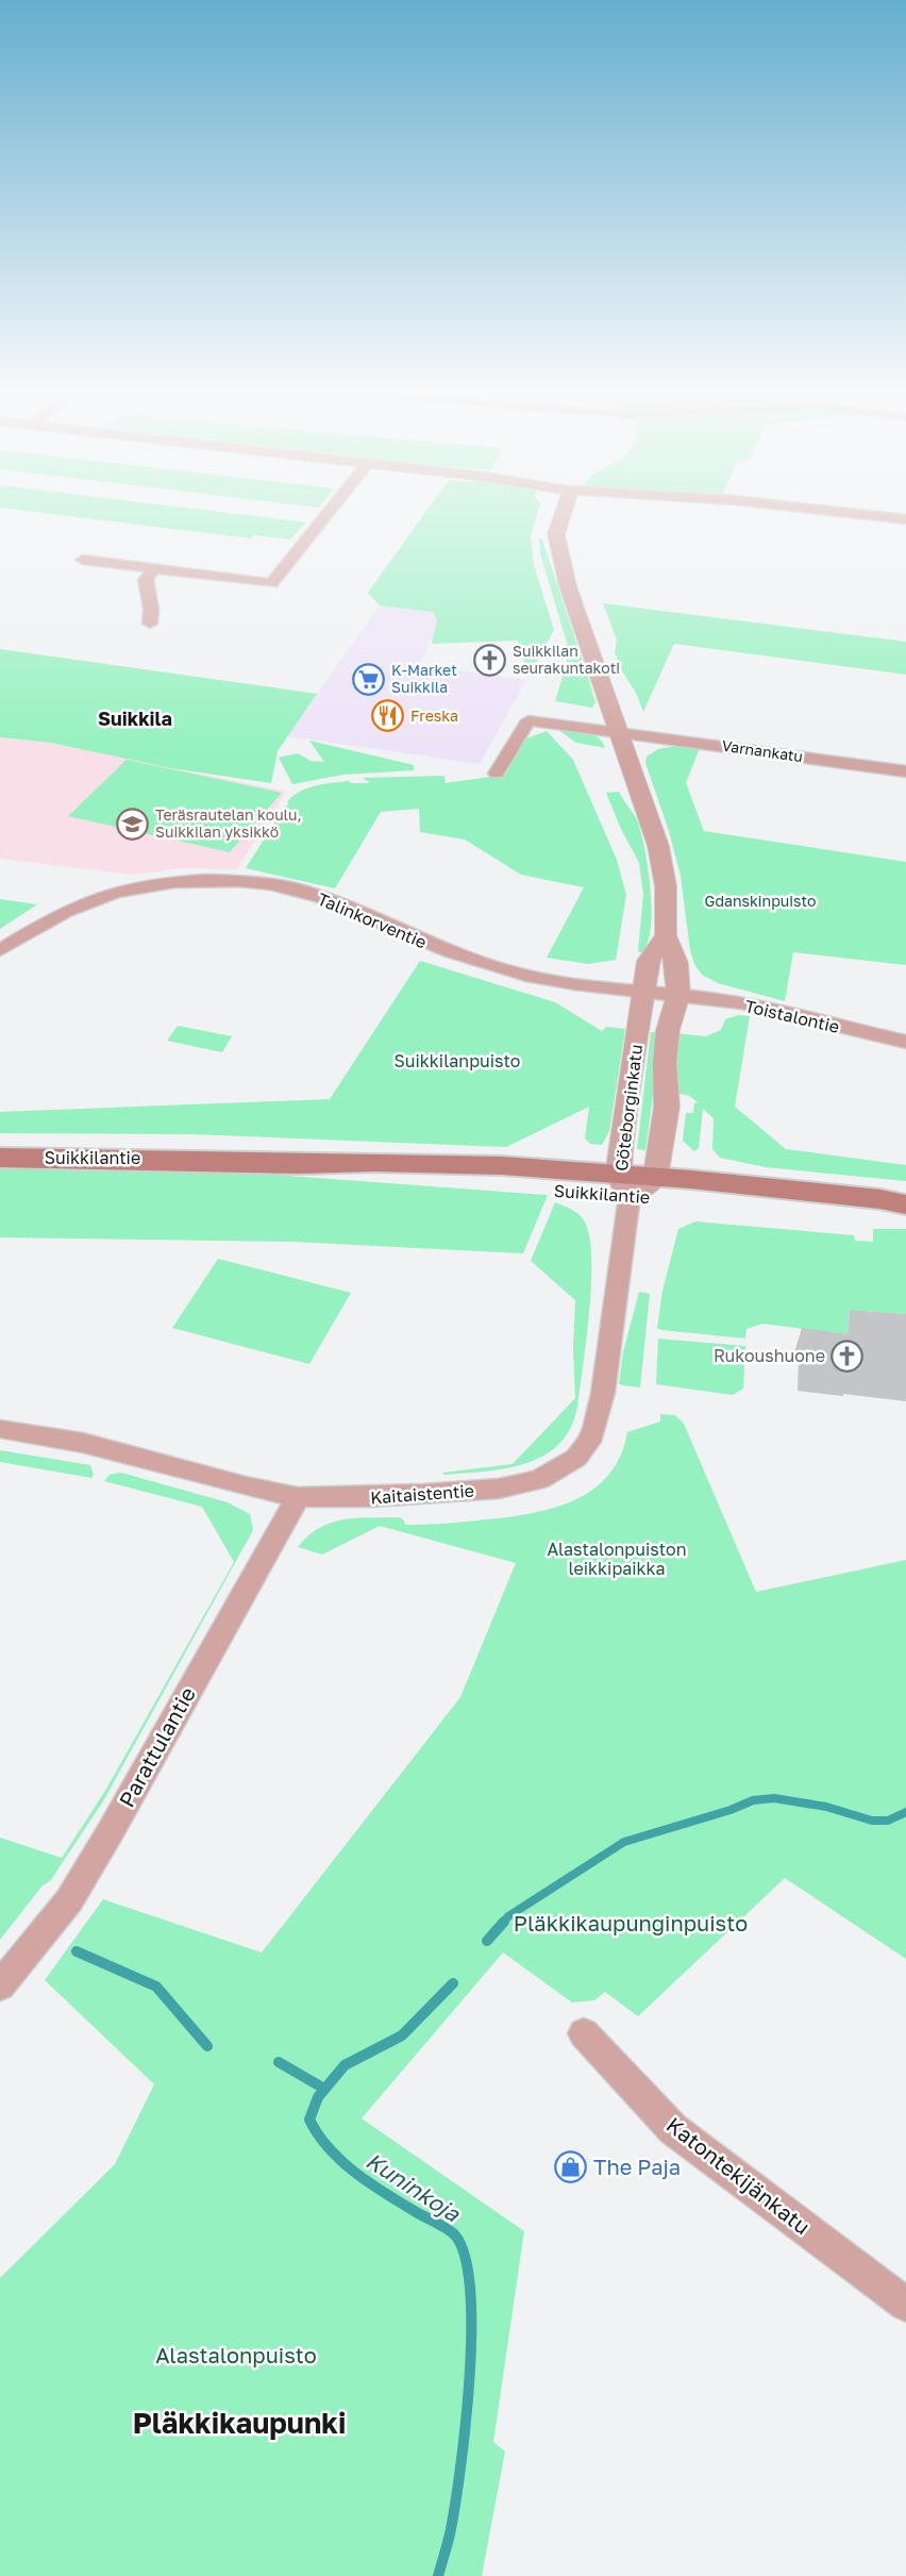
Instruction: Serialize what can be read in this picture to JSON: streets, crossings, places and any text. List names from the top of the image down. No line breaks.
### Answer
{"streets":{"main road":["Suikkilantie"],"street":["Varnankatu","Talinkorventie","Toistalontie","Göteborginkatu","Kaitaistentie","Parattulantie","Katontekijänkatu"]},"crossings":[["Varnankatu","Göteborginkatu"],["Talinkorventie","Toistalontie"],["Talinkorventie","Göteborginkatu"],["Toistalontie","Göteborginkatu"],["Göteborginkatu","Suikkilantie"],["Göteborginkatu","Kaitaistentie"],["Suikkilantie","Kaitaistentie"],["Kaitaistentie","Parattulantie"]],"districts":["Suikkila","Pläkkikaupunki"],"water":["Kuninkoja"],"parks":["Gdanskinpuisto","Suikkilanpuisto","Alastalonpuiston leikkipaikka","Pläkkikaupunginpuisto","Alastalonpuisto"],"places":{"church":["Suikkilan seurakuntakoti","Rukoushuone"],"supermarket":["K-Market Suikkila"],"restaurant":["Freska"],"school or university":["Teräsrautelan koulu, Suikkilan yksikkö"],"shop":["The Paja"]}}
